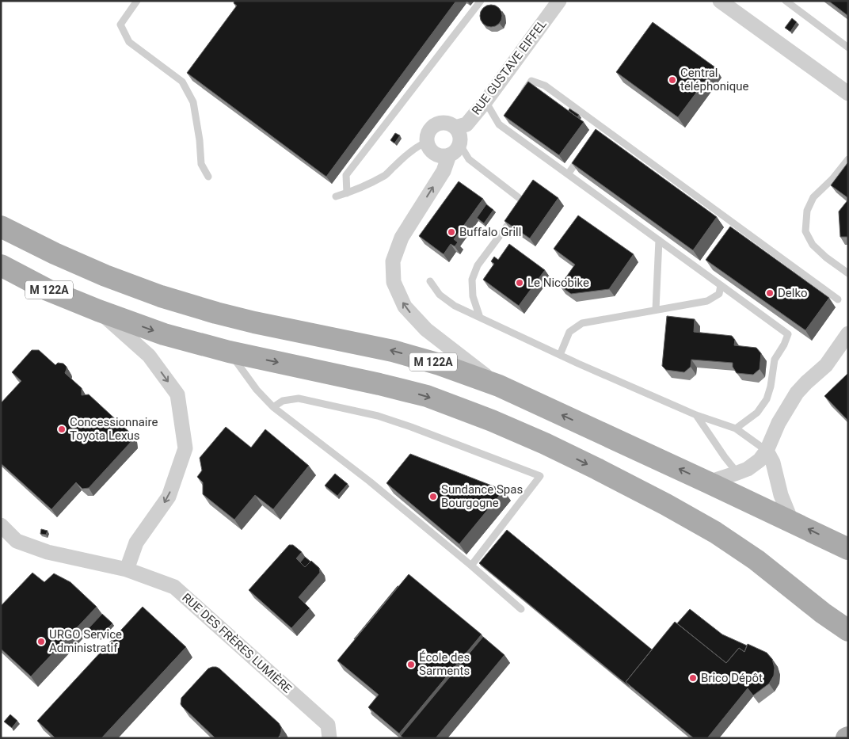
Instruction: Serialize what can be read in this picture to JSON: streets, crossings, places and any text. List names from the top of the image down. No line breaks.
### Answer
{"streets":{"main road":["M 122A"],"street":["RUE GUSTAVE EIFFEL","RUE DES FRÈRES LUMIÈRE"]},"places":["Central téléphonique","Buffalo Grill","Le Nicobike","Delko","Concessionnaire Toyota Lexus","Sundance Spas Bourgogne","URGO Service Administratif","École des Sarments","Brico Dépôt"]}
